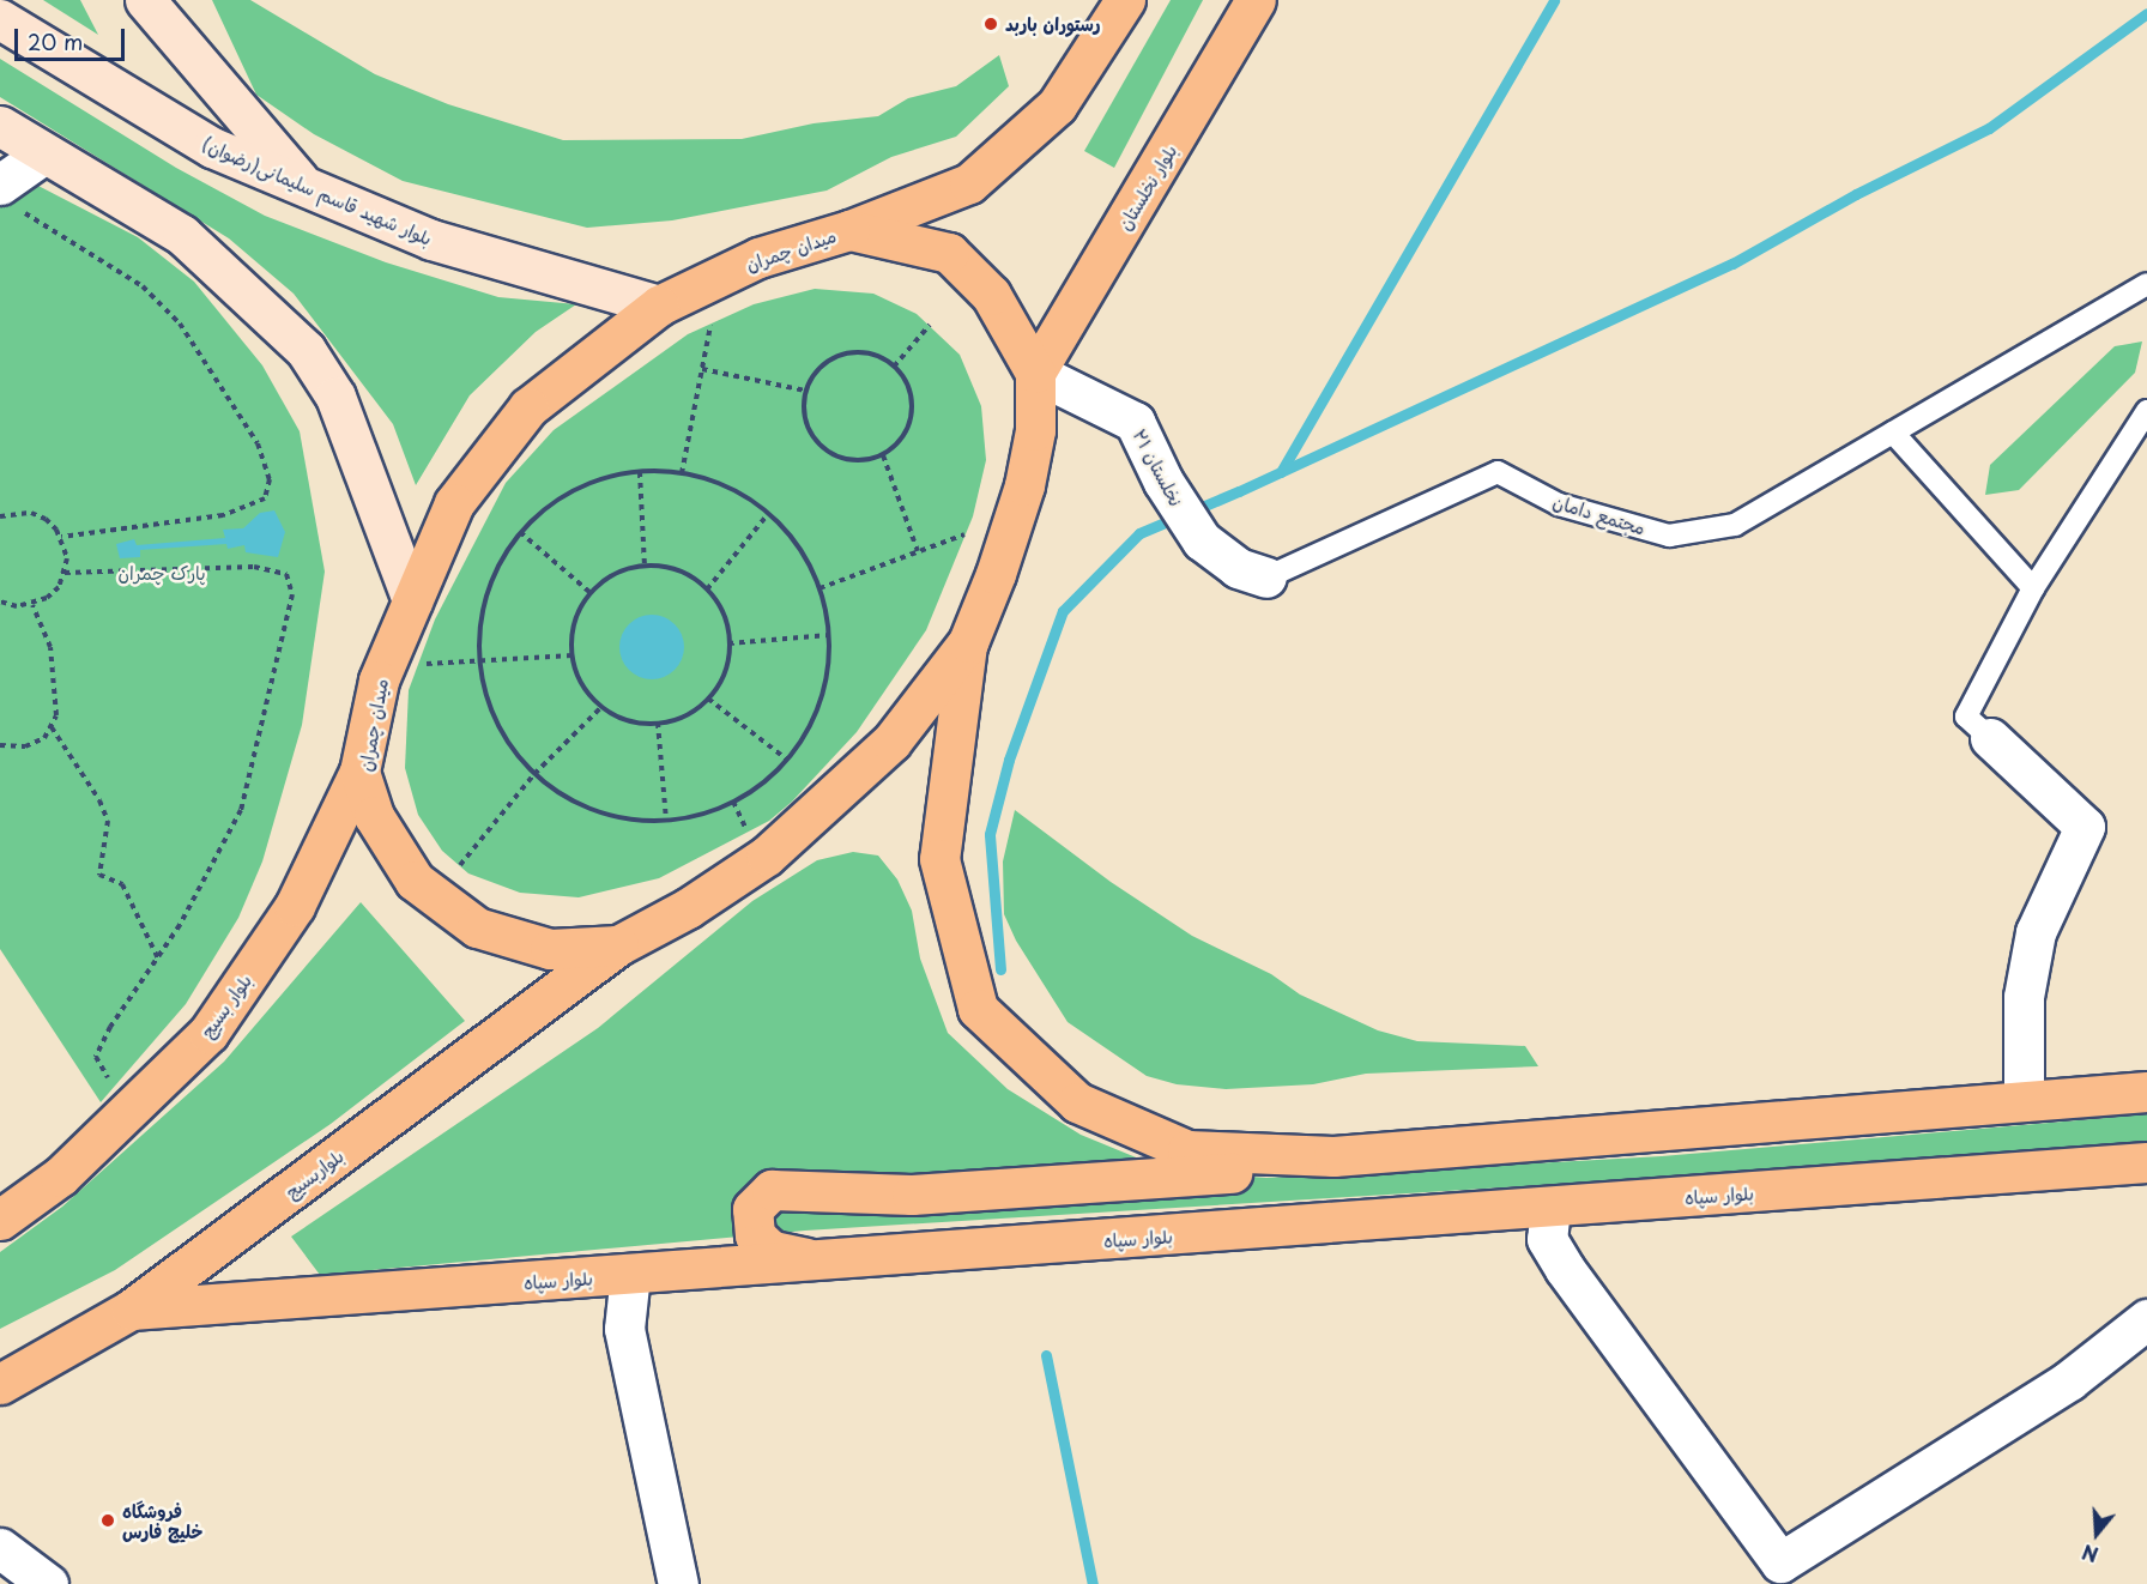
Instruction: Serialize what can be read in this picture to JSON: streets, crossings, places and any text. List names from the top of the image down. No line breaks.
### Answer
{"streets":{"main road":["بلوار نخلستان","بلوار شهید قاسم سلیمانی(رضوان)","میدان چمران","بلوار بسیج","بلواربسیج","بلوار سپاه"],"street":["نخلستان ۲۱"],"lane":["مجتمع دامان"]},"crossings":[["بلوار نخلستان","میدان چمران"],["بلوار نخلستان","نخلستان ۲۱"],["بلوار شهید قاسم سلیمانی(رضوان)","میدان چمران"],["میدان چمران","نخلستان ۲۱"],["میدان چمران","بلوار بسیج"],["میدان چمران","بلواربسیج"],["نخلستان ۲۱","مجتمع دامان"],["بلواربسیج","بلوار سپاه"]],"parks":["پارک چمران"],"places":["رستوران باربد","فروشگاه خلیج فارس"],"scale_bar":"20 m","north":"bottom"}
